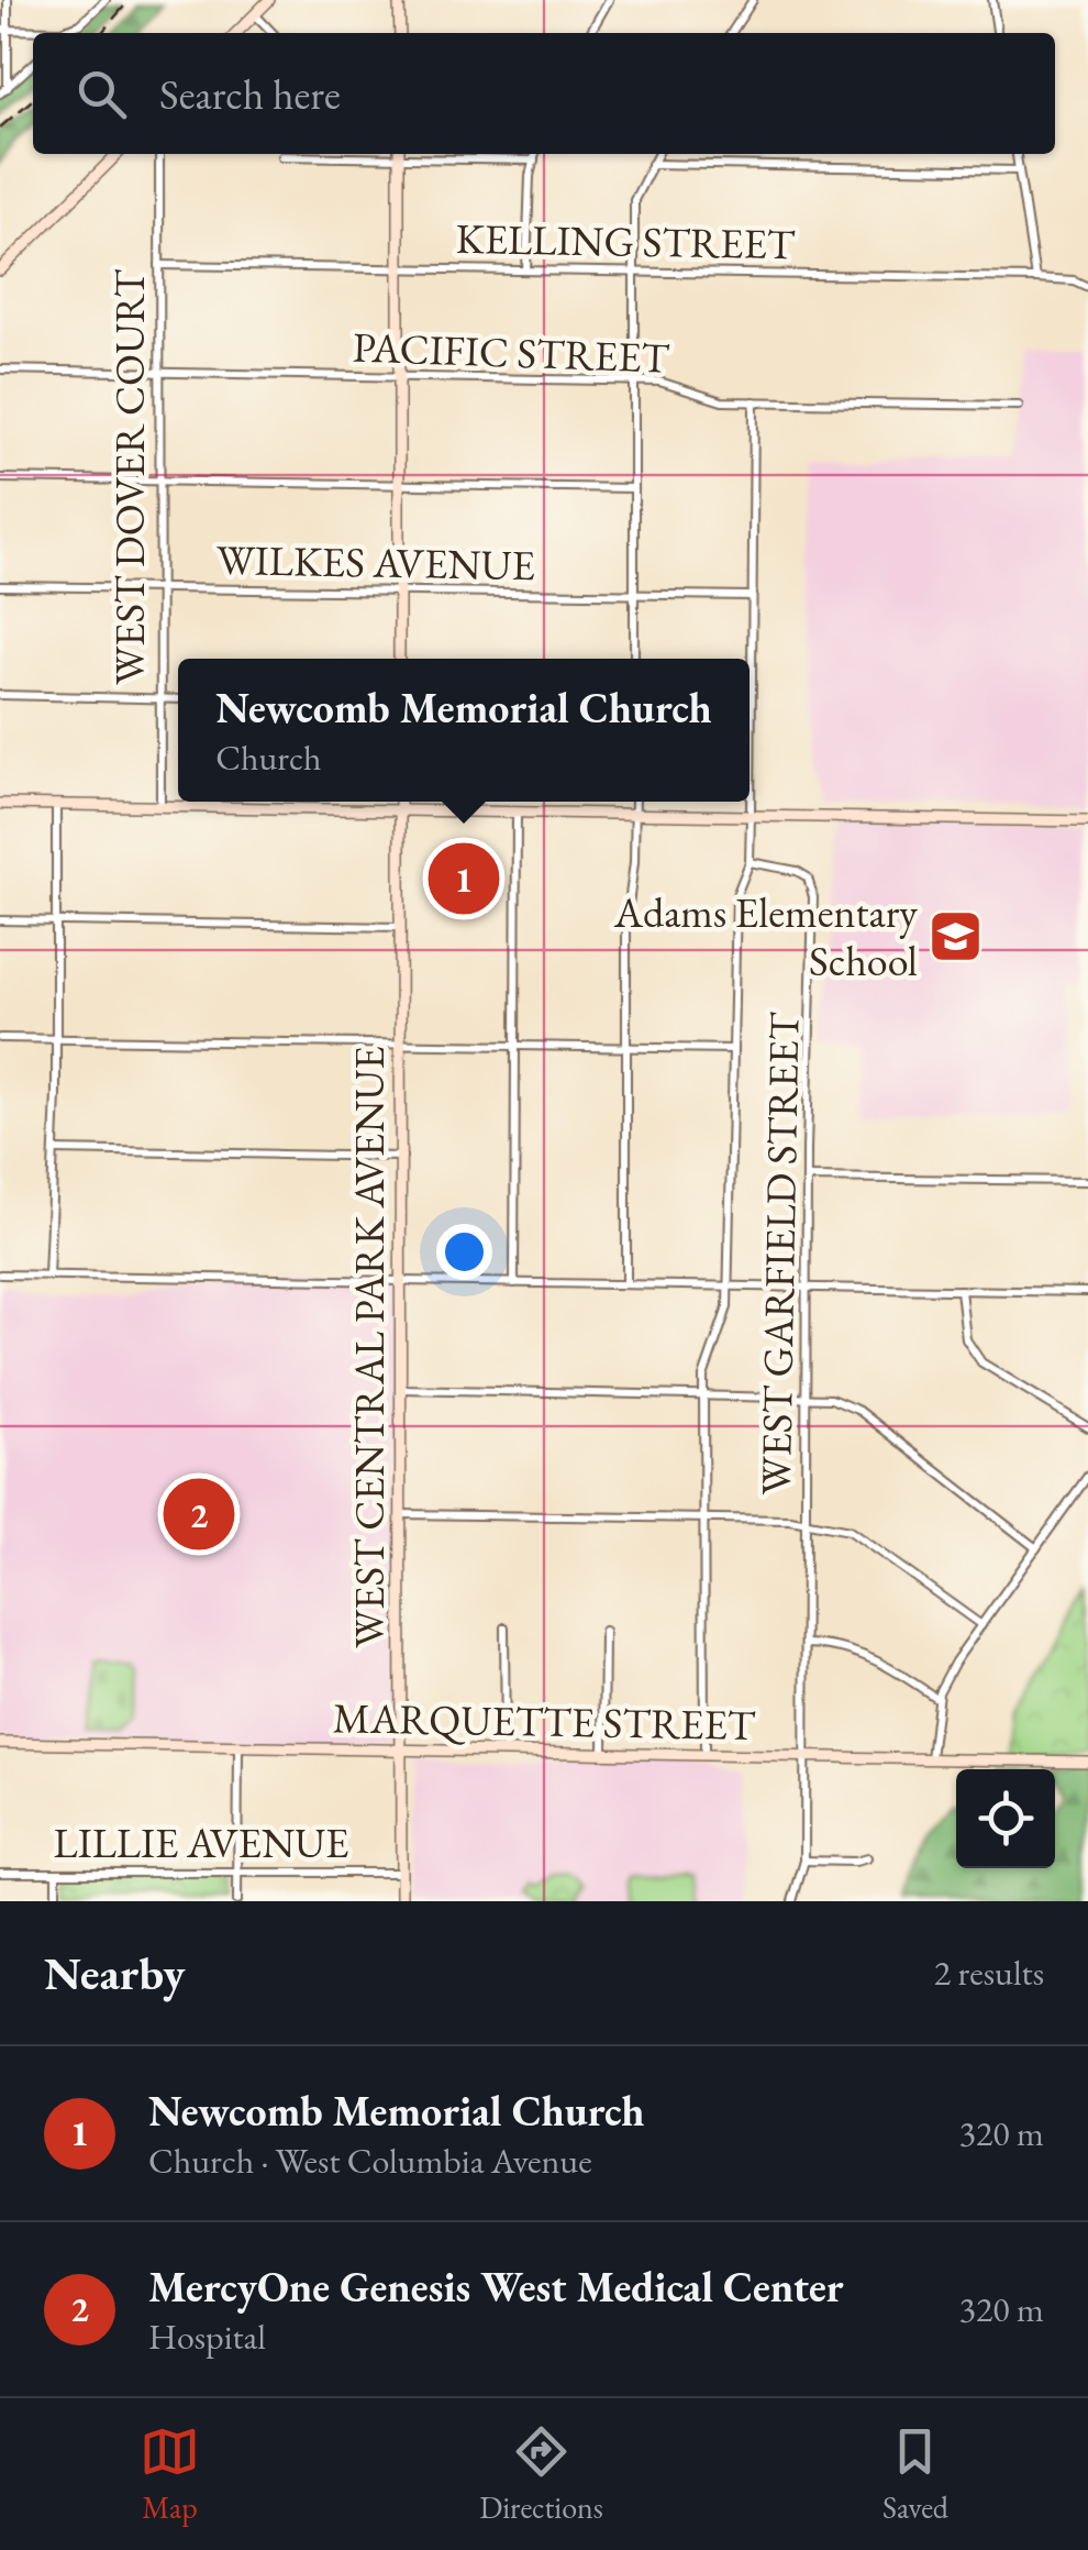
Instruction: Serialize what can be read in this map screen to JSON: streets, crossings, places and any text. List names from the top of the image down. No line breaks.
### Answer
{"streets":{"main road":["WEST CENTRAL PARK AVENUE","MARQUETTE STREET"],"street":["KELLING STREET","PACIFIC STREET","WEST DOVER COURT","WILKES AVENUE","WEST GARFIELD STREET","LILLIE AVENUE"]},"crossings":[["KELLING STREET","WEST DOVER COURT"],["PACIFIC STREET","WEST DOVER COURT"],["WEST DOVER COURT","WILKES AVENUE"],["WEST GARFIELD STREET","MARQUETTE STREET"],["WEST CENTRAL PARK AVENUE","MARQUETTE STREET"],["WEST CENTRAL PARK AVENUE","LILLIE AVENUE"]],"places":{"school or university":["Adams Elementary School"]},"page":{"search":"Search here","popup":["Newcomb Memorial Church","Church"],"pins":["1","2"],"heading":["Nearby","2 results"],"list":[{"mark":"1","name":"Newcomb Memorial Church","note":"Church · West Columbia Avenue","value":"320 m"},{"mark":"2","name":"MercyOne Genesis West Medical Center","note":"Hospital","value":"320 m"}],"nav":["Map","Directions","Saved"]}}
